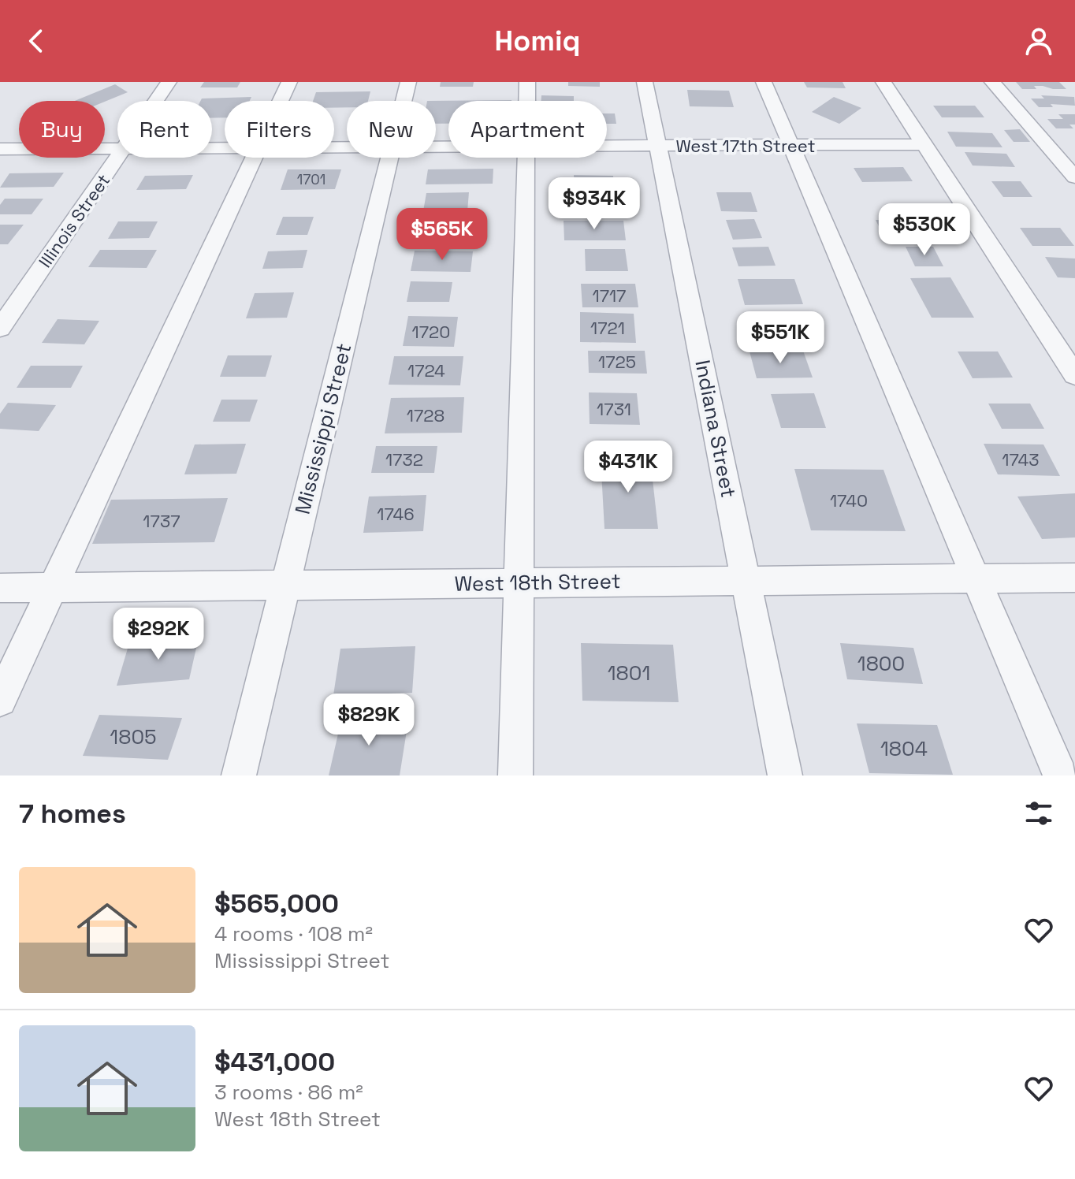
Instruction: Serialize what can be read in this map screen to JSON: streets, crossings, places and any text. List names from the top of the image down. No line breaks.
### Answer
{"streets":{"street":["West 17th Street","Illinois Street","Mississippi Street","Indiana Street","West 18th Street"]},"crossings":[["West 17th Street","Indiana Street"],["Mississippi Street","West 18th Street"],["Indiana Street","West 18th Street"]],"house_numbers":["1701","1717","1721","1720","1725","1724","1731","1728","1732","1743","1740","1746","1737","1800","1801","1805","1804"],"page":{"header":"Homiq","chip":["Buy","Rent","Filters","New","Apartment"],"price":["$934K","$530K","$565K","$551K","$431K","$292K","$829K"],"heading":"7 homes","list":[{"name":"$565,000","note":"4 rooms · 108 m² · Mississippi Street"},{"name":"$431,000","note":"3 rooms · 86 m² · West 18th Street"}]}}
